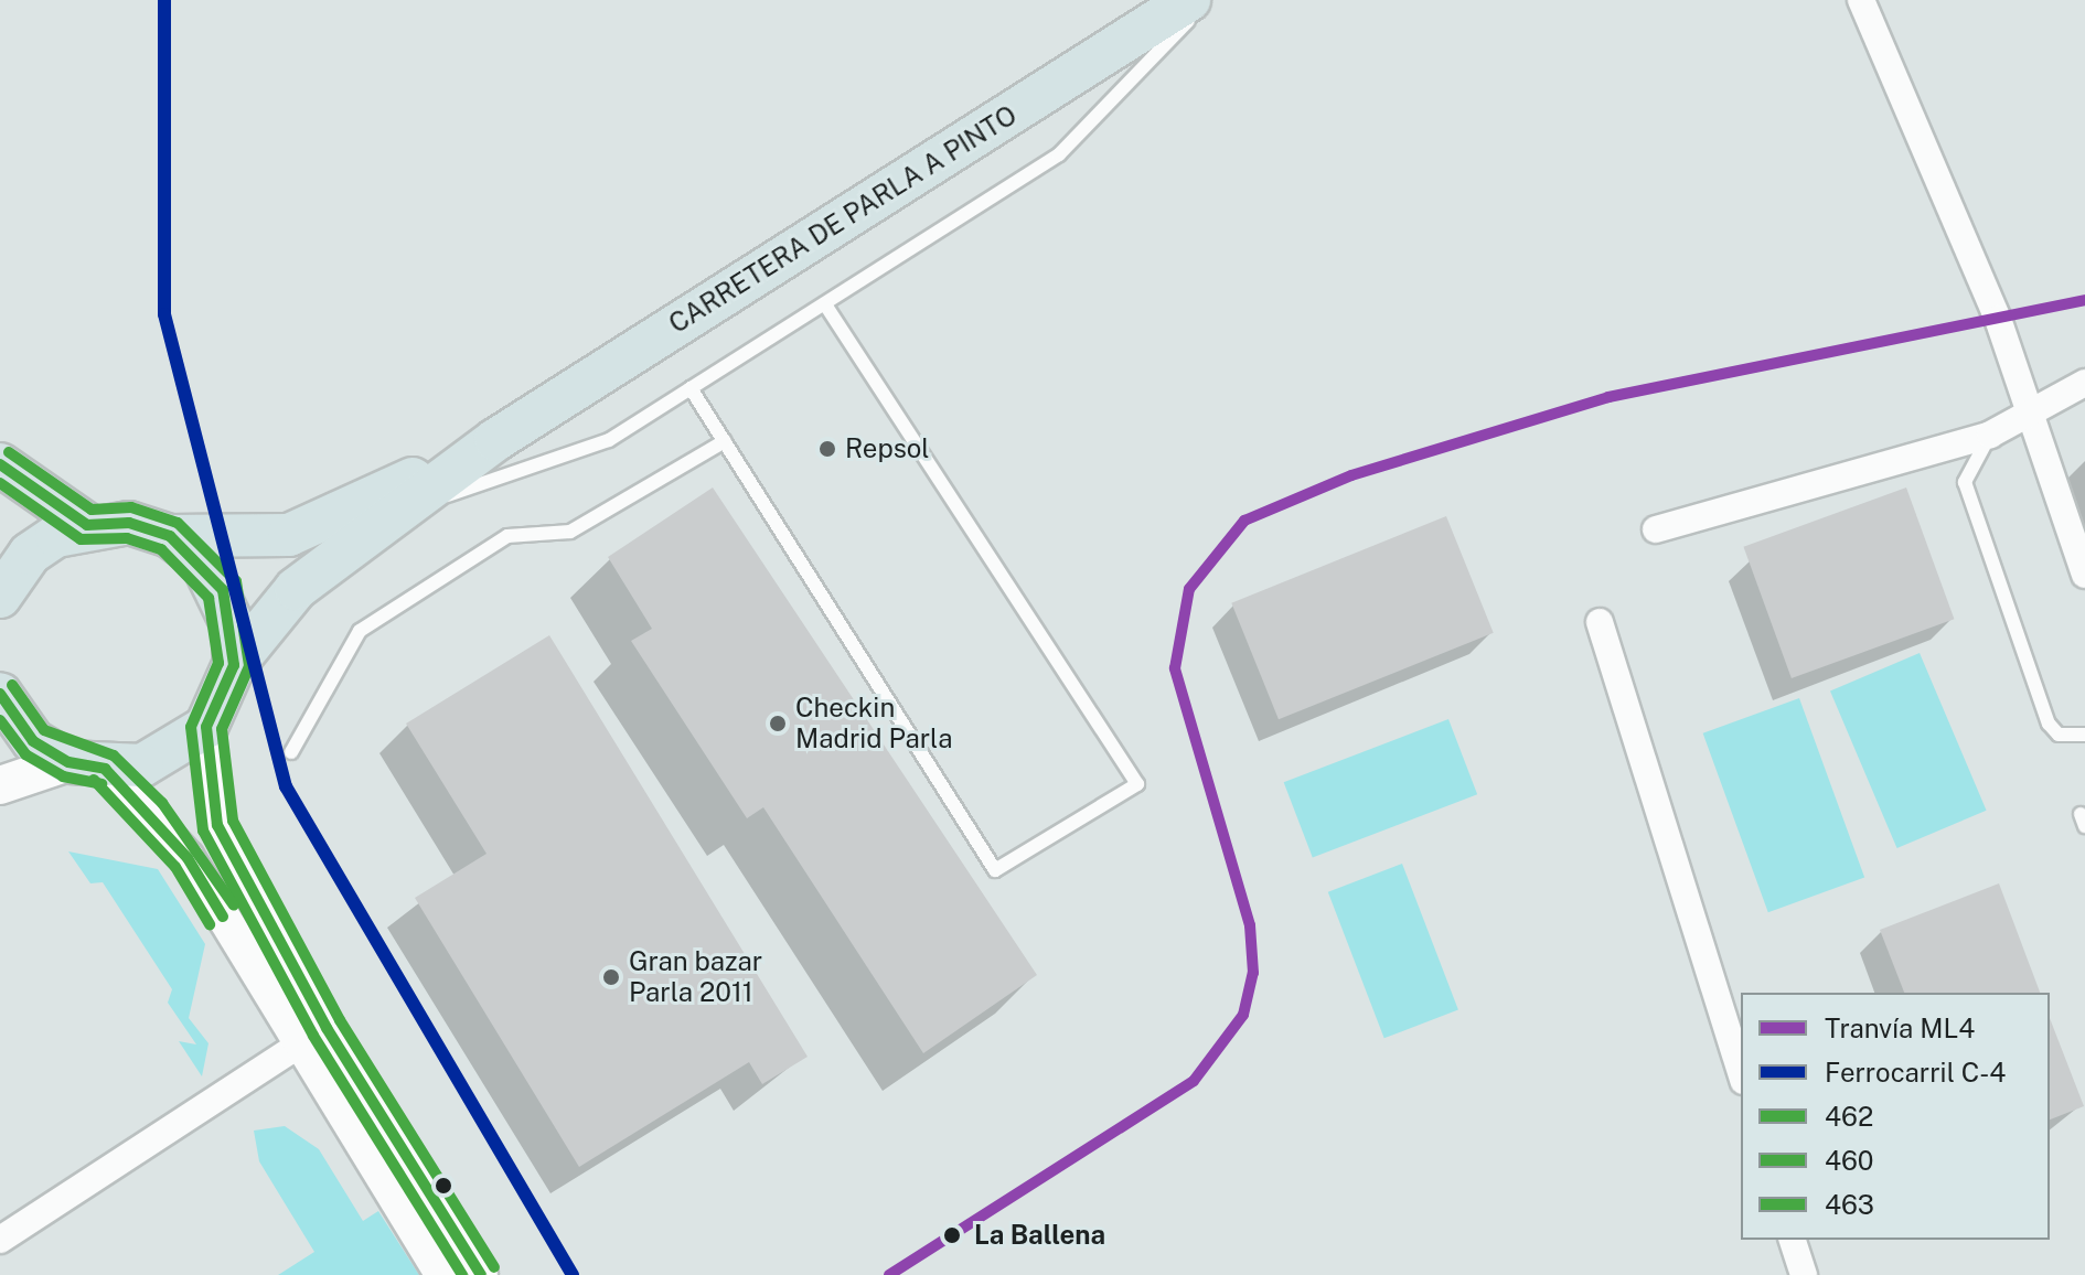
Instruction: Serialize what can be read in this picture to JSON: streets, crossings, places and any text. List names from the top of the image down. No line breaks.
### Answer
{"streets":{"main road":["CARRETERA DE PARLA A PINTO"]},"places":["Repsol","Checkin Madrid Parla","Gran bazar Parla 2011","La Ballena"],"lines":["rail line C-4","tram line ML4","transit line 463","transit line 462","transit line 460"],"legend":["Tranvía ML4","Ferrocarril C-4","462","460","463"]}
